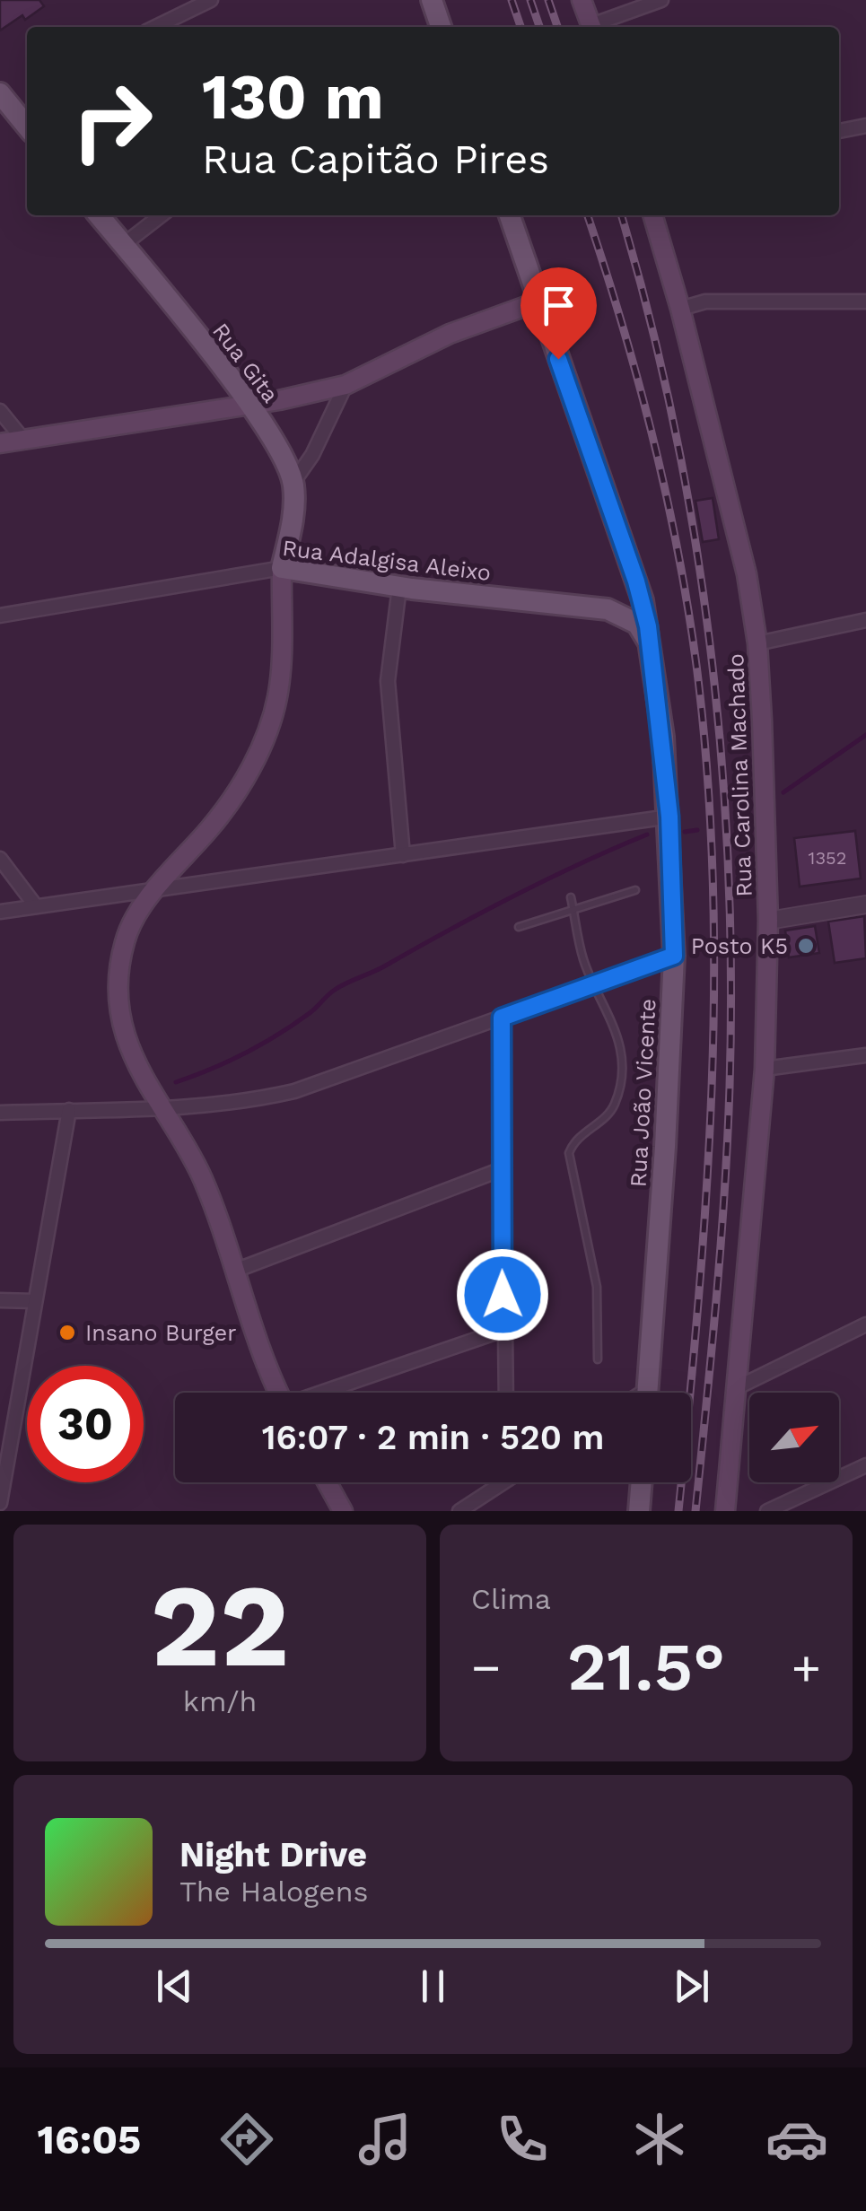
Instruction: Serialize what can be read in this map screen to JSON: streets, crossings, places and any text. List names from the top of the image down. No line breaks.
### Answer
{"streets":{"main road":["Rua Gita","Rua Adalgisa Aleixo","Rua Carolina Machado","Rua João Vicente"]},"crossings":[["Rua Adalgisa Aleixo","Rua João Vicente"]],"places":["Posto K5","Insano Burger"],"house_numbers":["1352"],"north":"top right","page":{"turn":["130 m","Rua Capitão Pires"],"limit":"30","trip":"16:07 · 2 min · 520 m","tile":[["22","km/h"],"Clima"],"heat":["−","21.5°","+"],"song":["Night Drive","The Halogens"],"tabs":"16:05"}}
